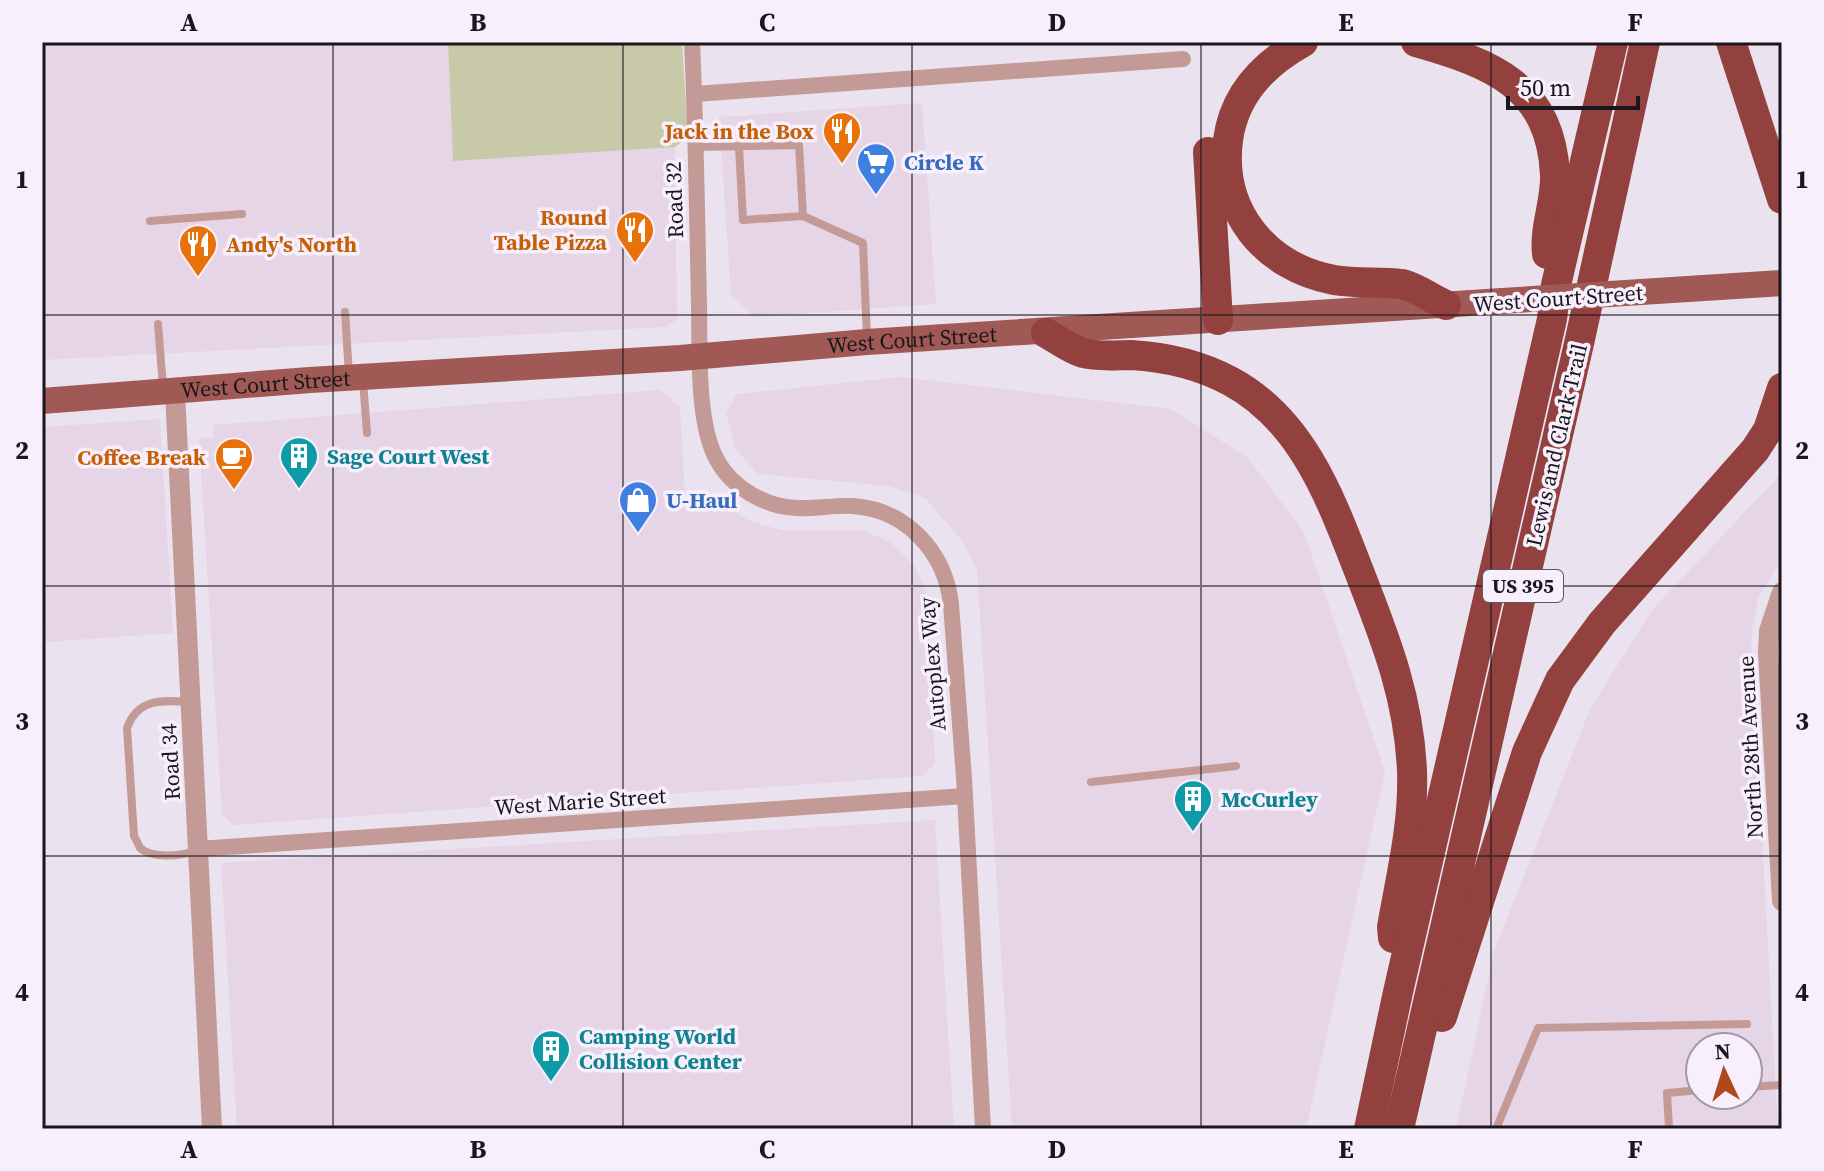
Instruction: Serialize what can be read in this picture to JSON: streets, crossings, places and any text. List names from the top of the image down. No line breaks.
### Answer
{"streets":{"highway":["Lewis and Clark Trail","US 395"],"main road":["West Court Street"],"street":["Road 32","Autoplex Way","North 28th Avenue","Road 34","West Marie Street"]},"crossings":[["Road 32","West Court Street"],["Road 32","Autoplex Way"],["West Court Street","Autoplex Way"],["West Court Street","Road 34"],["Autoplex Way","West Marie Street"],["Road 34","West Marie Street"]],"places":{"restaurant":["Jack in the Box","Round Table Pizza","Andy's North"],"supermarket":["Circle K"],"building":["Sage Court West","McCurley","Camping World Collision Center"],"cafe":["Coffee Break"],"shop":["U-Haul"]},"scale_bar":"50 m","north":"top","grid":{"columns":["A","B","C","D","E","F"],"rows":["1","2","3","4"]}}
